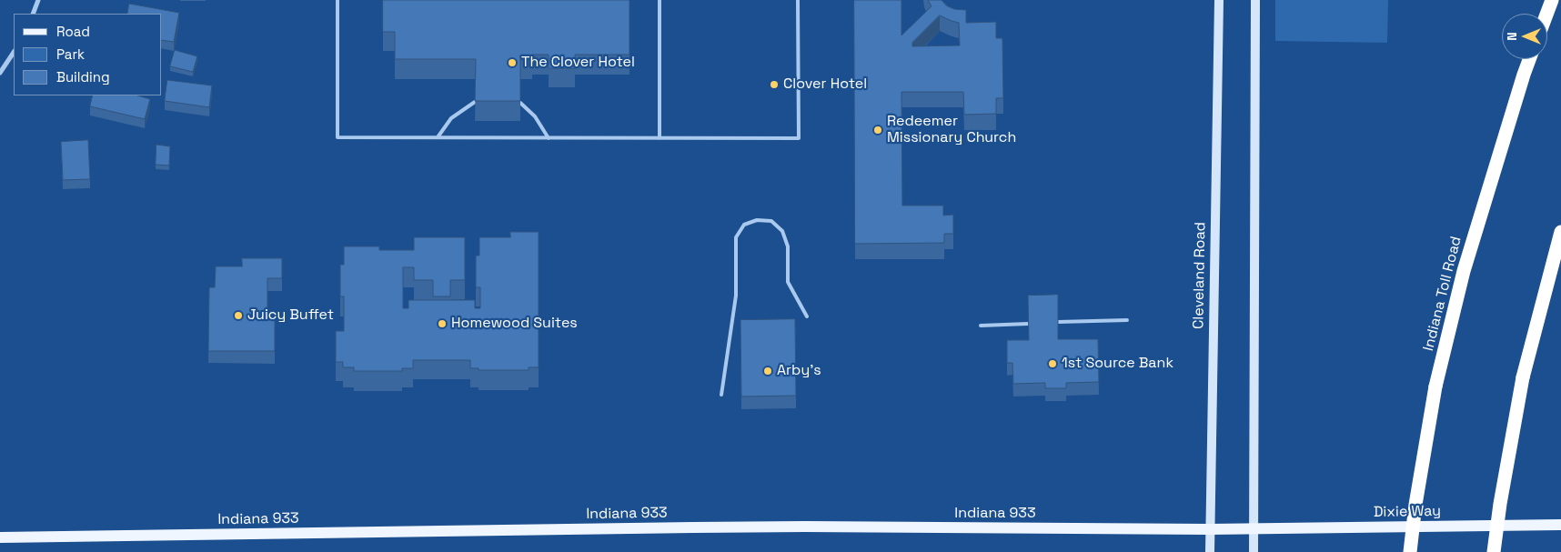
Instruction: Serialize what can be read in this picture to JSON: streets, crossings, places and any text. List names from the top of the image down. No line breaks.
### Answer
{"streets":{"highway":["Indiana Toll Road"],"main road":["Cleveland Road","Dixie Way","Indiana 933"]},"crossings":[["Cleveland Road","Indiana 933"],["Dixie Way","Indiana 933"]],"places":["The Clover Hotel","Clover Hotel","Redeemer Missionary Church","Juicy Buffet","Homewood Suites","1st Source Bank","Arby's"],"legend":["Road","Park","Building"],"north":"left"}
